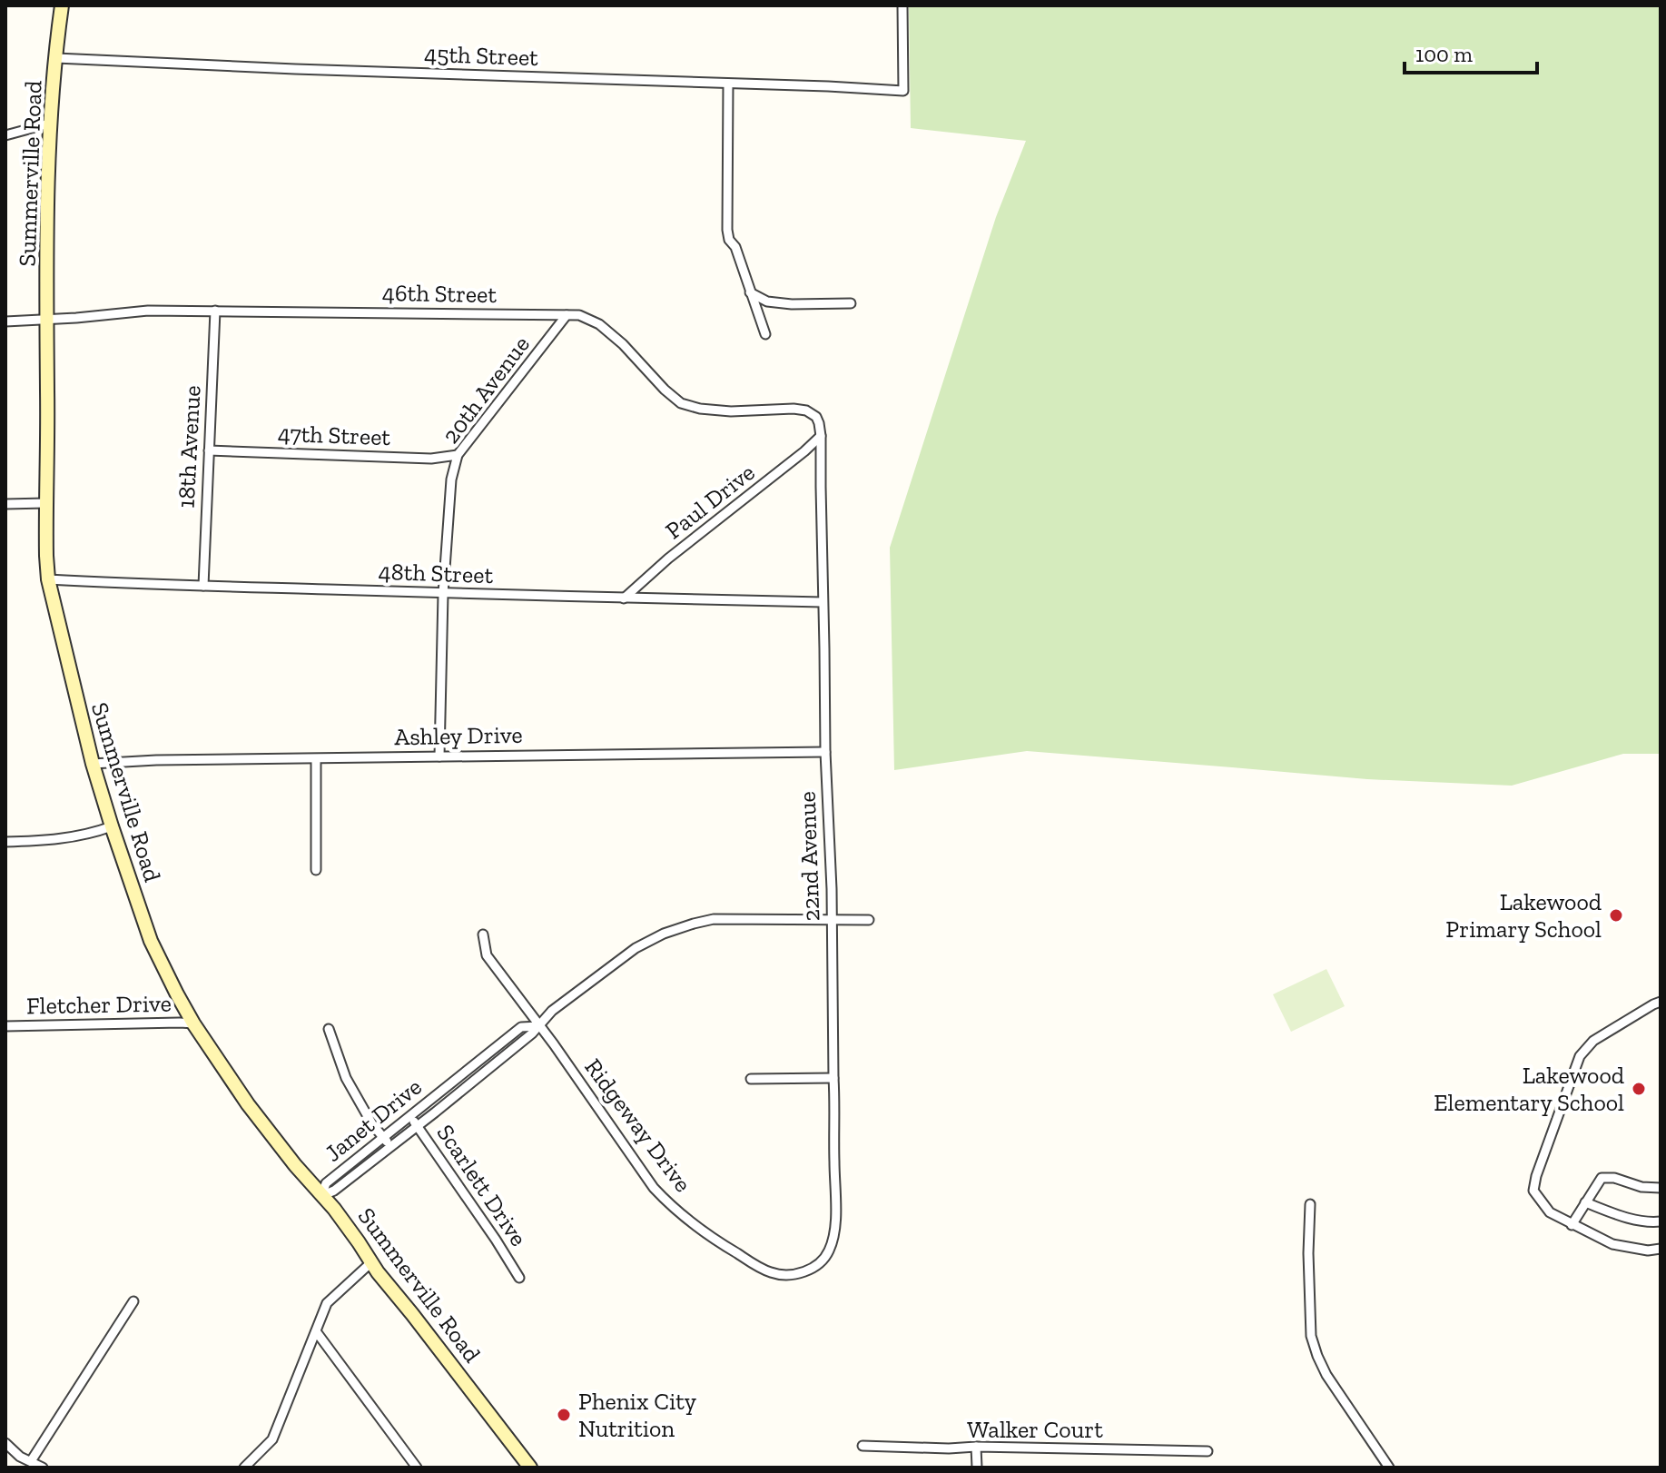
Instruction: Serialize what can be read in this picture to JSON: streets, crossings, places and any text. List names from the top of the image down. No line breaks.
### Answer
{"streets":{"main road":["Summerville Road"],"street":["45th Street","46th Street","20th Avenue","47th Street","18th Avenue","Paul Drive","48th Street","Ashley Drive","22nd Avenue","Fletcher Drive","Janet Drive","Ridgeway Drive","Scarlett Drive","Walker Court"]},"crossings":[["45th Street","Summerville Road"],["Summerville Road","46th Street"],["Summerville Road","48th Street"],["Summerville Road","Ashley Drive"],["Summerville Road","Fletcher Drive"],["Summerville Road","Janet Drive"],["46th Street","20th Avenue"],["46th Street","18th Avenue"],["46th Street","Paul Drive"],["46th Street","22nd Avenue"],["20th Avenue","47th Street"],["20th Avenue","48th Street"],["20th Avenue","Ashley Drive"],["47th Street","18th Avenue"],["18th Avenue","48th Street"],["Paul Drive","48th Street"],["Paul Drive","22nd Avenue"],["48th Street","22nd Avenue"],["Ashley Drive","22nd Avenue"],["22nd Avenue","Janet Drive"],["22nd Avenue","Ridgeway Drive"],["Janet Drive","Ridgeway Drive"],["Janet Drive","Scarlett Drive"]],"places":["Lakewood Primary School","Lakewood Elementary School","Phenix City Nutrition"],"scale_bar":"100 m"}
